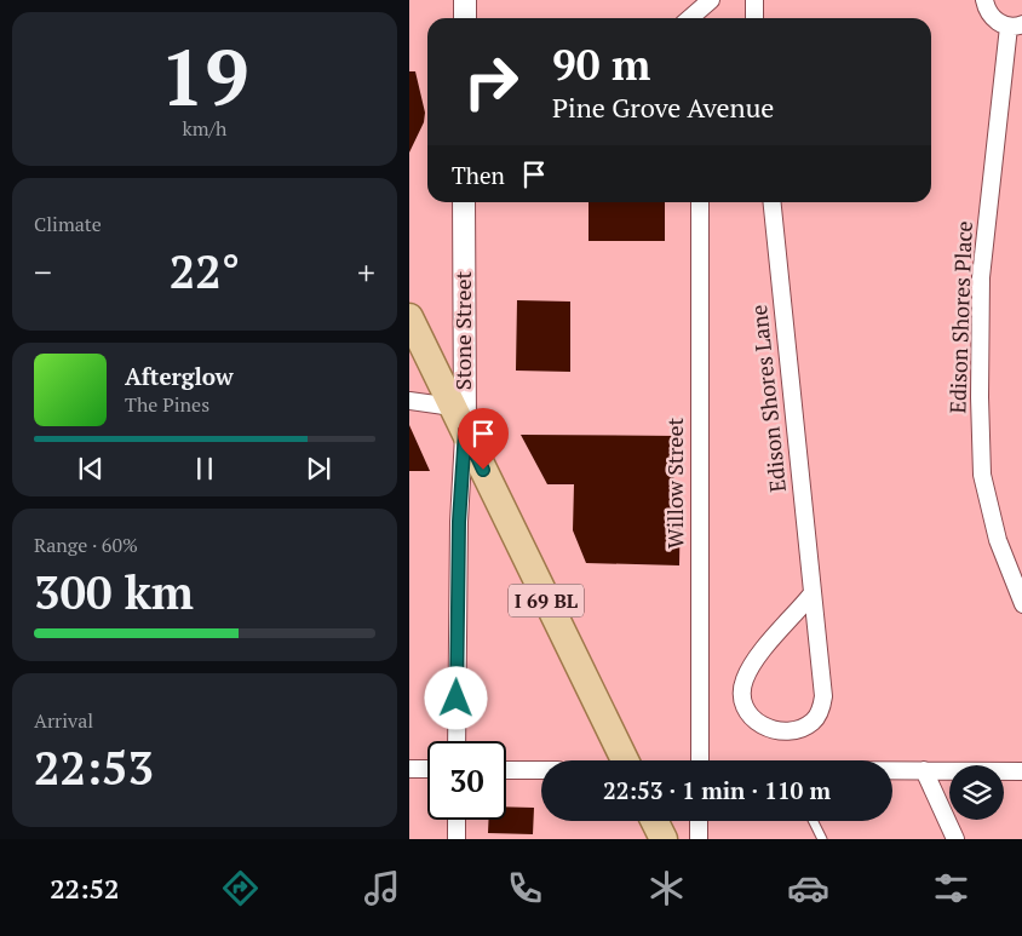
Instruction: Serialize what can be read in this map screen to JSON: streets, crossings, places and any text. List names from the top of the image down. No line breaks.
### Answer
{"streets":{"main road":["I 69 BL"],"street":["Edison Shores Place","Stone Street","Edison Shores Lane","Willow Street"]},"crossings":[["Stone Street","I 69 BL"]],"page":{"tile":[["19","km/h"],"Climate",["Range · 60%","300 km"],["Arrival","22:53"]],"turn":["90 m","Pine Grove Avenue"],"then":"Then","heat":["−","22°","+"],"song":["Afterglow","The Pines"],"limit":"30","trip":"22:53 · 1 min · 110 m","tabs":"22:52"}}
